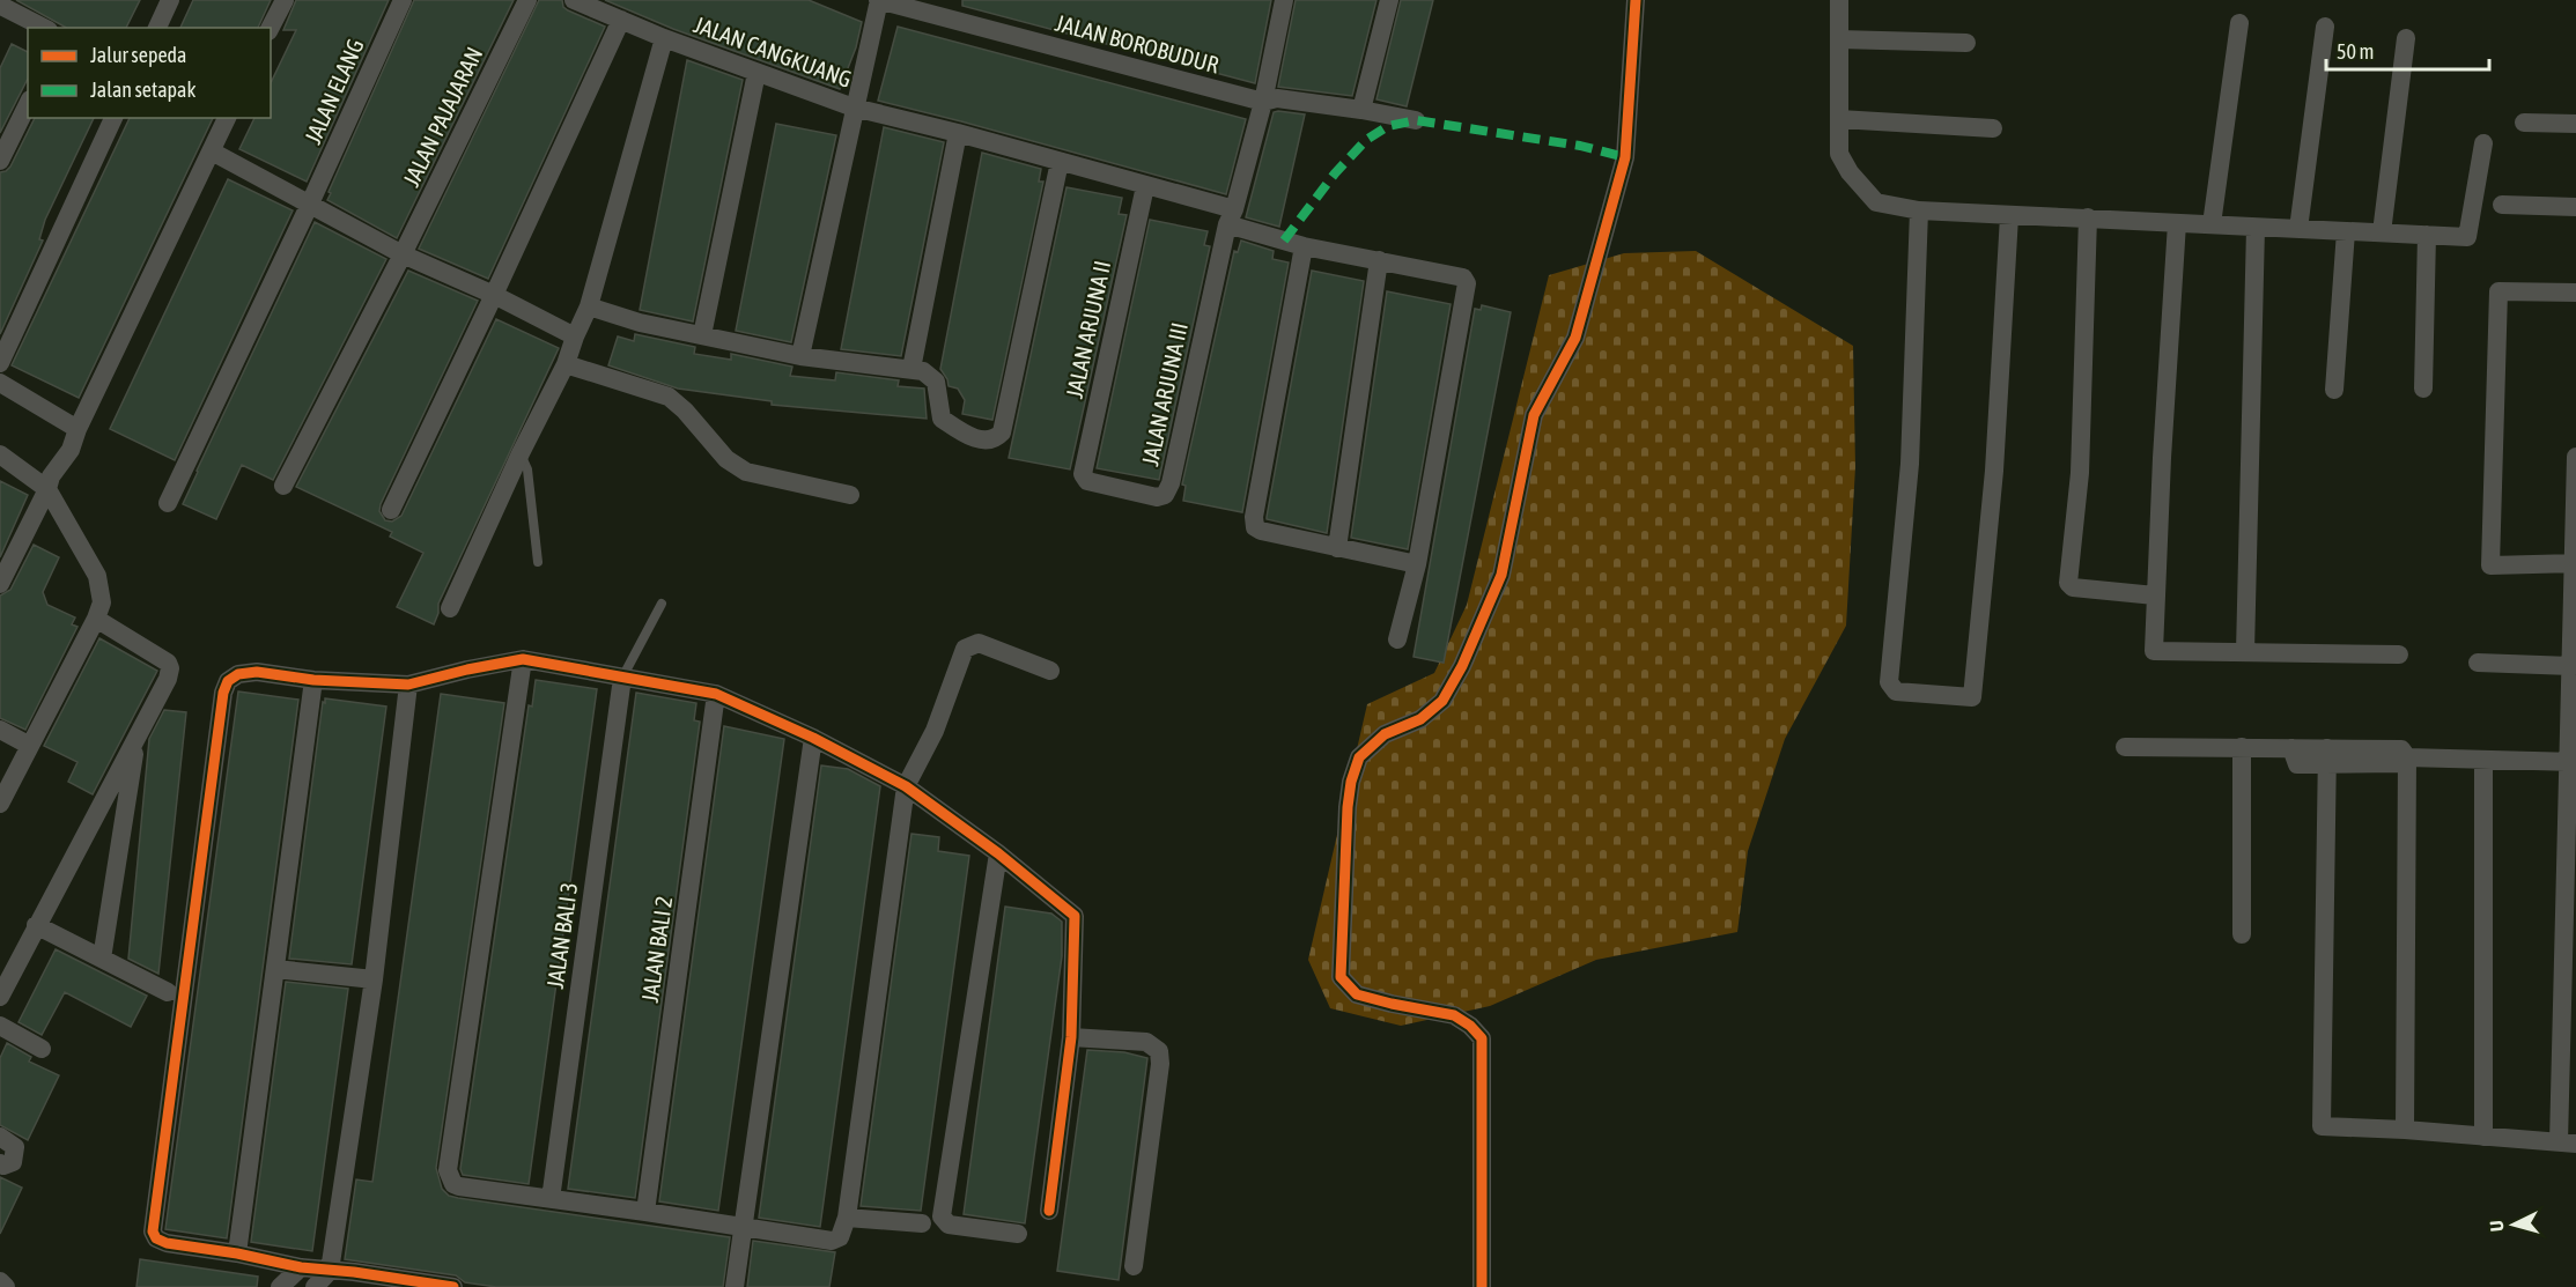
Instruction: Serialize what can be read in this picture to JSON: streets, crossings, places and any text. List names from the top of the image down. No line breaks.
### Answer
{"streets":{"street":["JALAN BOROBUDUR","JALAN CANGKUANG","JALAN ELANG","JALAN PAJAJARAN","JALAN ARJUNA II","JALAN ARJUNA III","JALAN BALI 3","JALAN BALI 2"]},"crossings":[["JALAN BOROBUDUR","JALAN CANGKUANG"],["JALAN ARJUNA II","JALAN ARJUNA III"]],"legend":["Jalur sepeda","Jalan setapak"],"scale_bar":"50 m","north":"left"}
